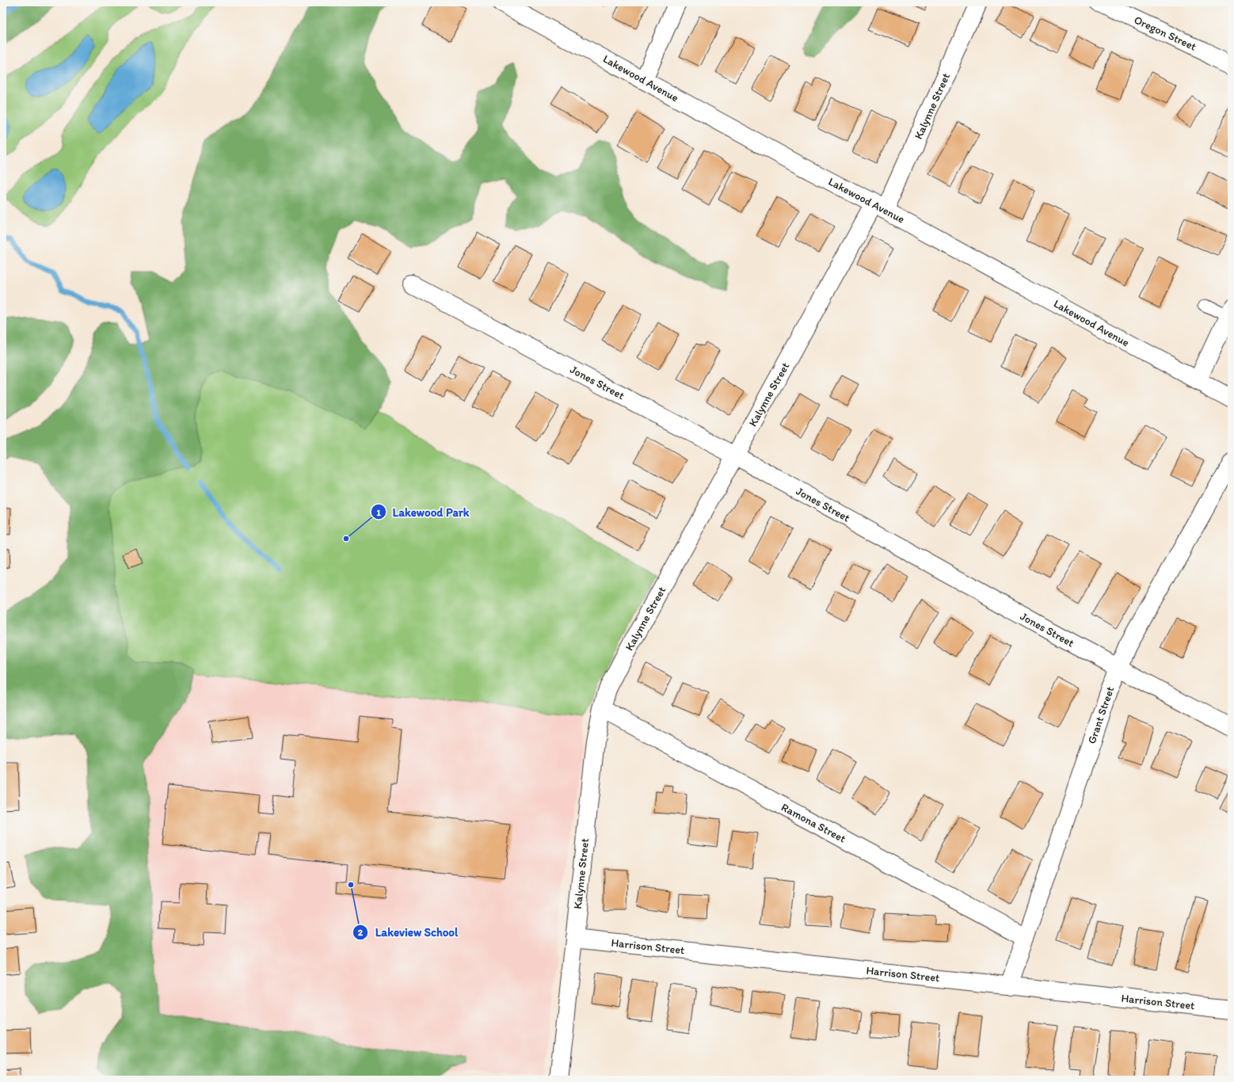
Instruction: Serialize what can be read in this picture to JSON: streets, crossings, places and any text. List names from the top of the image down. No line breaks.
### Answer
{"streets":{"street":["Oregon Street","Lakewood Avenue","Kalynne Street","Jones Street","Grant Street","Ramona Street","Harrison Street"]},"crossings":[["Lakewood Avenue","Kalynne Street"],["Kalynne Street","Jones Street"],["Kalynne Street","Ramona Street"],["Kalynne Street","Harrison Street"],["Jones Street","Grant Street"],["Grant Street","Ramona Street"],["Grant Street","Harrison Street"]],"places":["Lakewood Park","Lakeview School"]}
